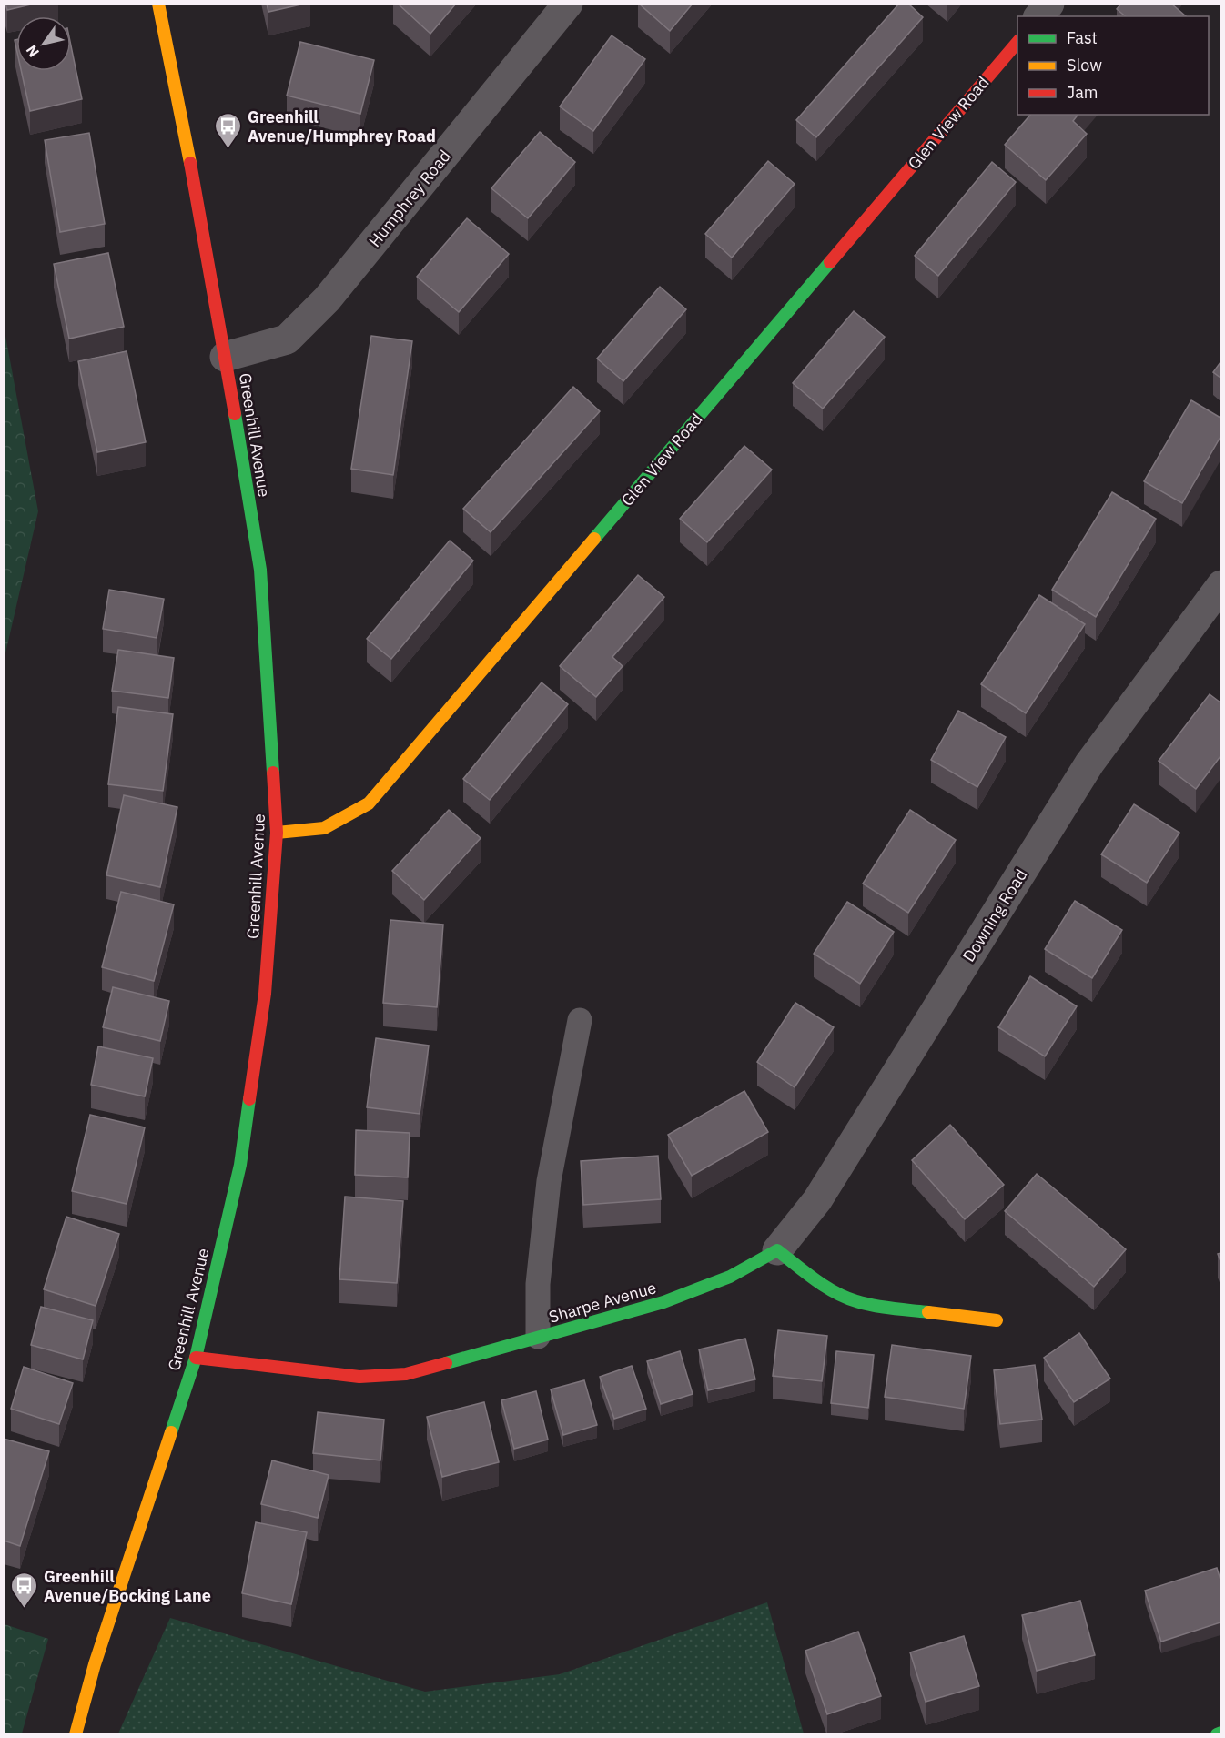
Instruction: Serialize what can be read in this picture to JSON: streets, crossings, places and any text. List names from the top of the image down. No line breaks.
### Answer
{"streets":{"street":["Glen View Road","Humphrey Road","Greenhill Avenue","Downing Road","Sharpe Avenue"]},"crossings":[["Glen View Road","Greenhill Avenue"],["Humphrey Road","Greenhill Avenue"],["Greenhill Avenue","Sharpe Avenue"],["Downing Road","Sharpe Avenue"]],"places":{"bus stop":["Greenhill Avenue/Humphrey Road","Greenhill Avenue/Bocking Lane"]},"legend":["Fast","Slow","Jam"],"north":"bottom left"}
